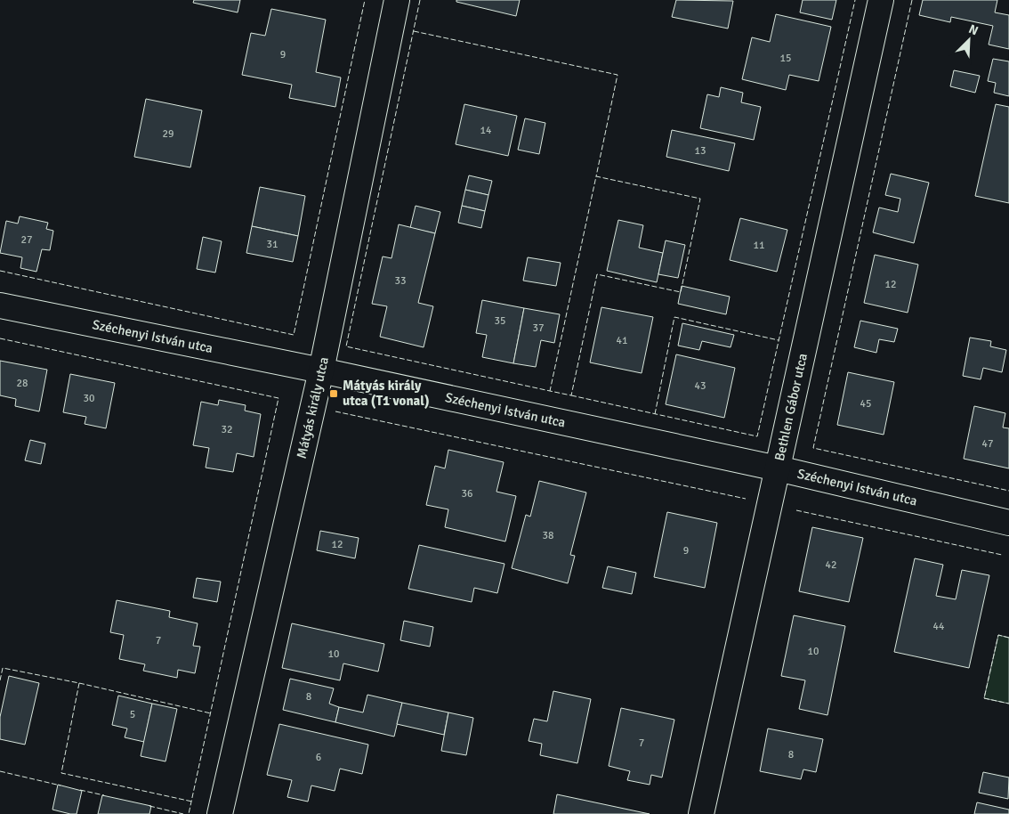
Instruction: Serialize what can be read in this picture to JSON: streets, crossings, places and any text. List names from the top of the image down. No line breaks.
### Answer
{"streets":{"street":["Széchenyi István utca","Bethlen Gábor utca","Mátyás király utca"]},"crossings":[["Széchenyi István utca","Bethlen Gábor utca"],["Széchenyi István utca","Mátyás király utca"]],"places":{"transit":["Mátyás király utca (T1 vonal)"]},"house_numbers":["9","15","14","29","13","27","31","11","33","12","35","37","41","28","43","30","45","32","47","36","38","12","9","42","44","7","10","10","8","5","7","8","6"],"north":"top right"}
